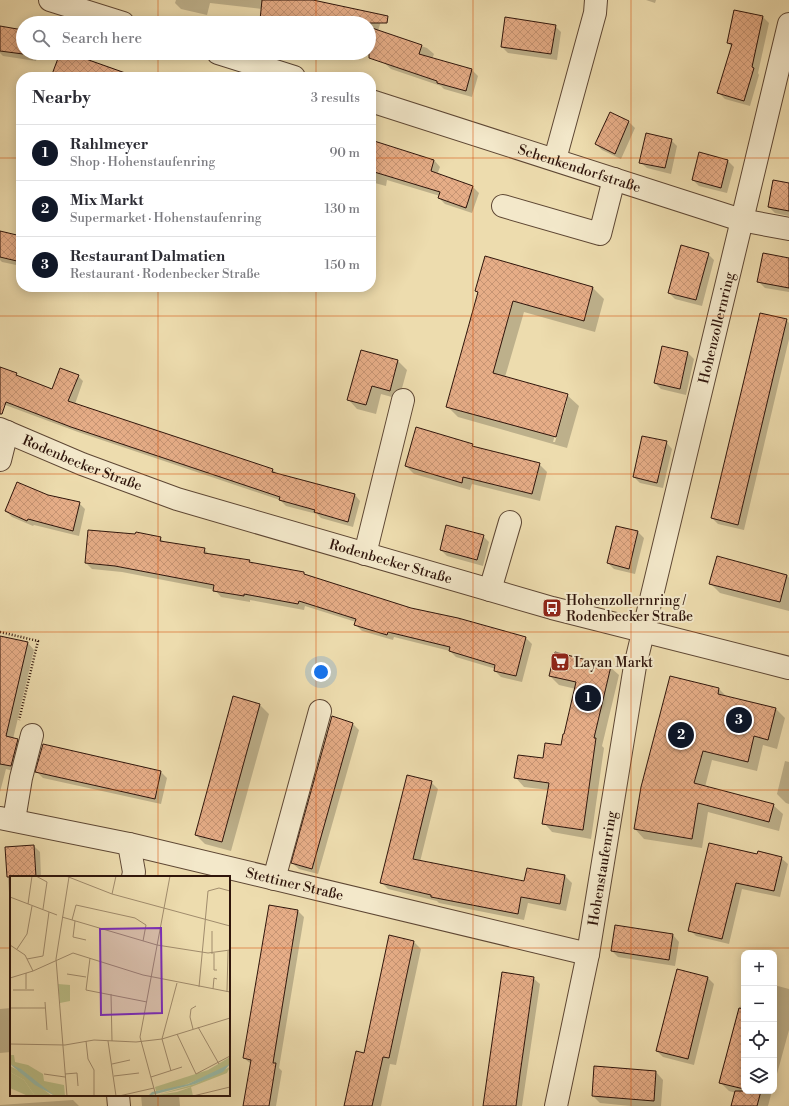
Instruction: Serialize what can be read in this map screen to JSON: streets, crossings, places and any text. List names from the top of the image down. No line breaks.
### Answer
{"streets":{"street":["Schenkendorfstraße","Hohenzollernring","Rodenbecker Straße","Hohenstaufenring","Stettiner Straße"]},"crossings":[["Schenkendorfstraße","Hohenzollernring"],["Hohenzollernring","Rodenbecker Straße"],["Hohenzollernring","Hohenstaufenring"],["Rodenbecker Straße","Hohenstaufenring"],["Hohenstaufenring","Stettiner Straße"]],"places":{"bus stop":["Hohenzollernring / Rodenbecker Straße"],"supermarket":["Layan Markt"]},"page":{"search":"Search here","heading":["Nearby","3 results"],"list":[{"mark":"1","name":"Rahlmeyer","note":"Shop · Hohenstaufenring","value":"90 m"},{"mark":"2","name":"Mix Markt","note":"Supermarket · Hohenstaufenring","value":"130 m"},{"mark":"3","name":"Restaurant Dalmatien","note":"Restaurant · Rodenbecker Straße","value":"150 m"}],"pins":["1","3","2"],"map_buttons":["+","−"]}}
